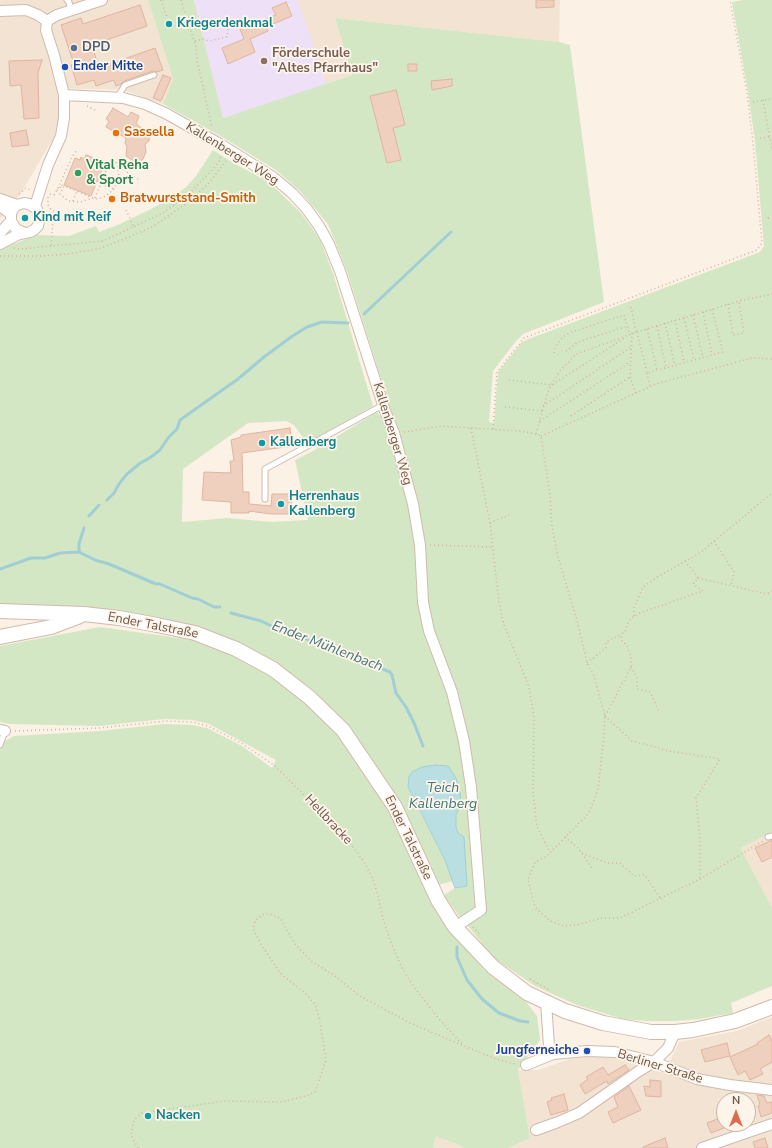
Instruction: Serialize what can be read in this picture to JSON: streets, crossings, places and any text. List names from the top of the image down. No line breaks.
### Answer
{"streets":{"main road":["Ender Talstraße"],"street":["Kallenberger Weg","Berliner Straße"],"path":["Hellbracke"]},"crossings":[["Kallenberger Weg","Ender Talstraße"]],"water":["Ender Mühlenbach","Teich Kallenberg"],"places":["Kriegerdenkmal","DPD","Förderschule \"Altes Pfarrhaus\"","Ender Mitte","Sassella","Vital Reha & Sport","Bratwurststand-Smith","Kind mit Reif","Kallenberg","Herrenhaus Kallenberg","Jungferneiche","Nacken"],"north":"top"}
